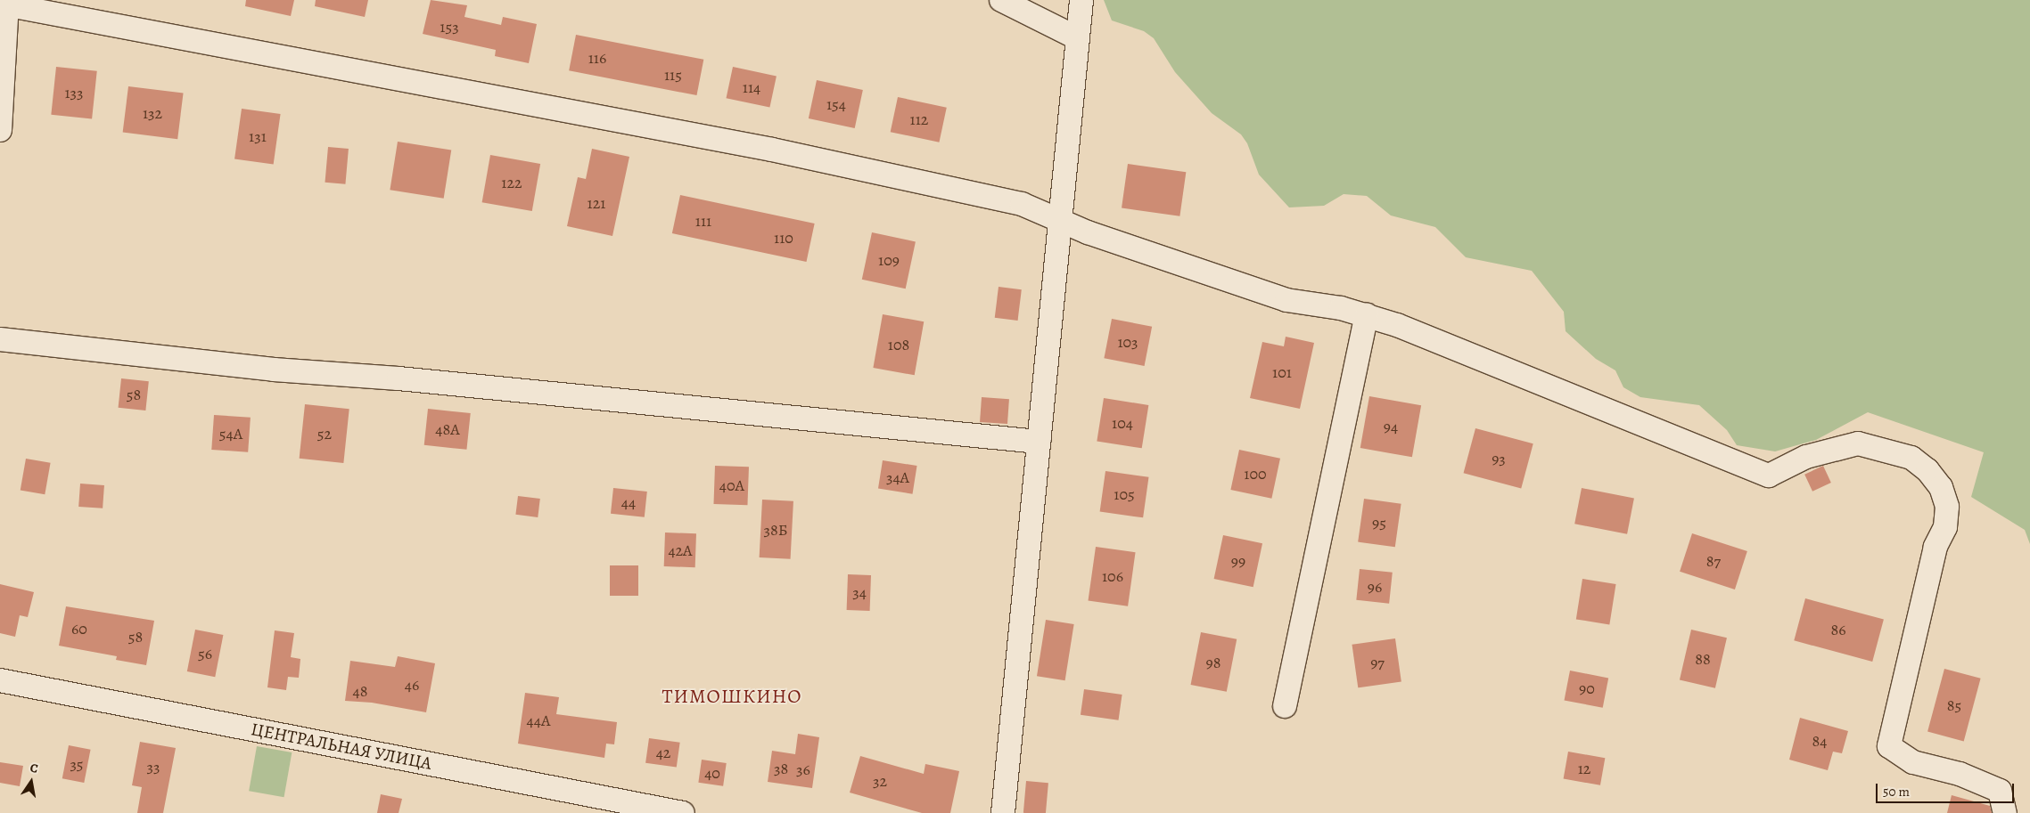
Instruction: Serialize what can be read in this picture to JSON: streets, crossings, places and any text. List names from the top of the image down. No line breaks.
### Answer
{"streets":{"street":["ЦЕНТРАЛЬНАЯ УЛИЦА"]},"districts":["ТИМОШКИНО"],"house_numbers":["153","116","115","114","133","154","132","112","131","122","121","111","110","109","103","108","101","58","104","94","48А","54А","52","93","100","34А","40А","105","44","95","38Б","42А","99","87","106","96","34","60","86","58","56","88","98","97","46","90","48","85","44А","84","42","35","33","38","12","36","40","32"],"scale_bar":"50 m","north":"top"}
